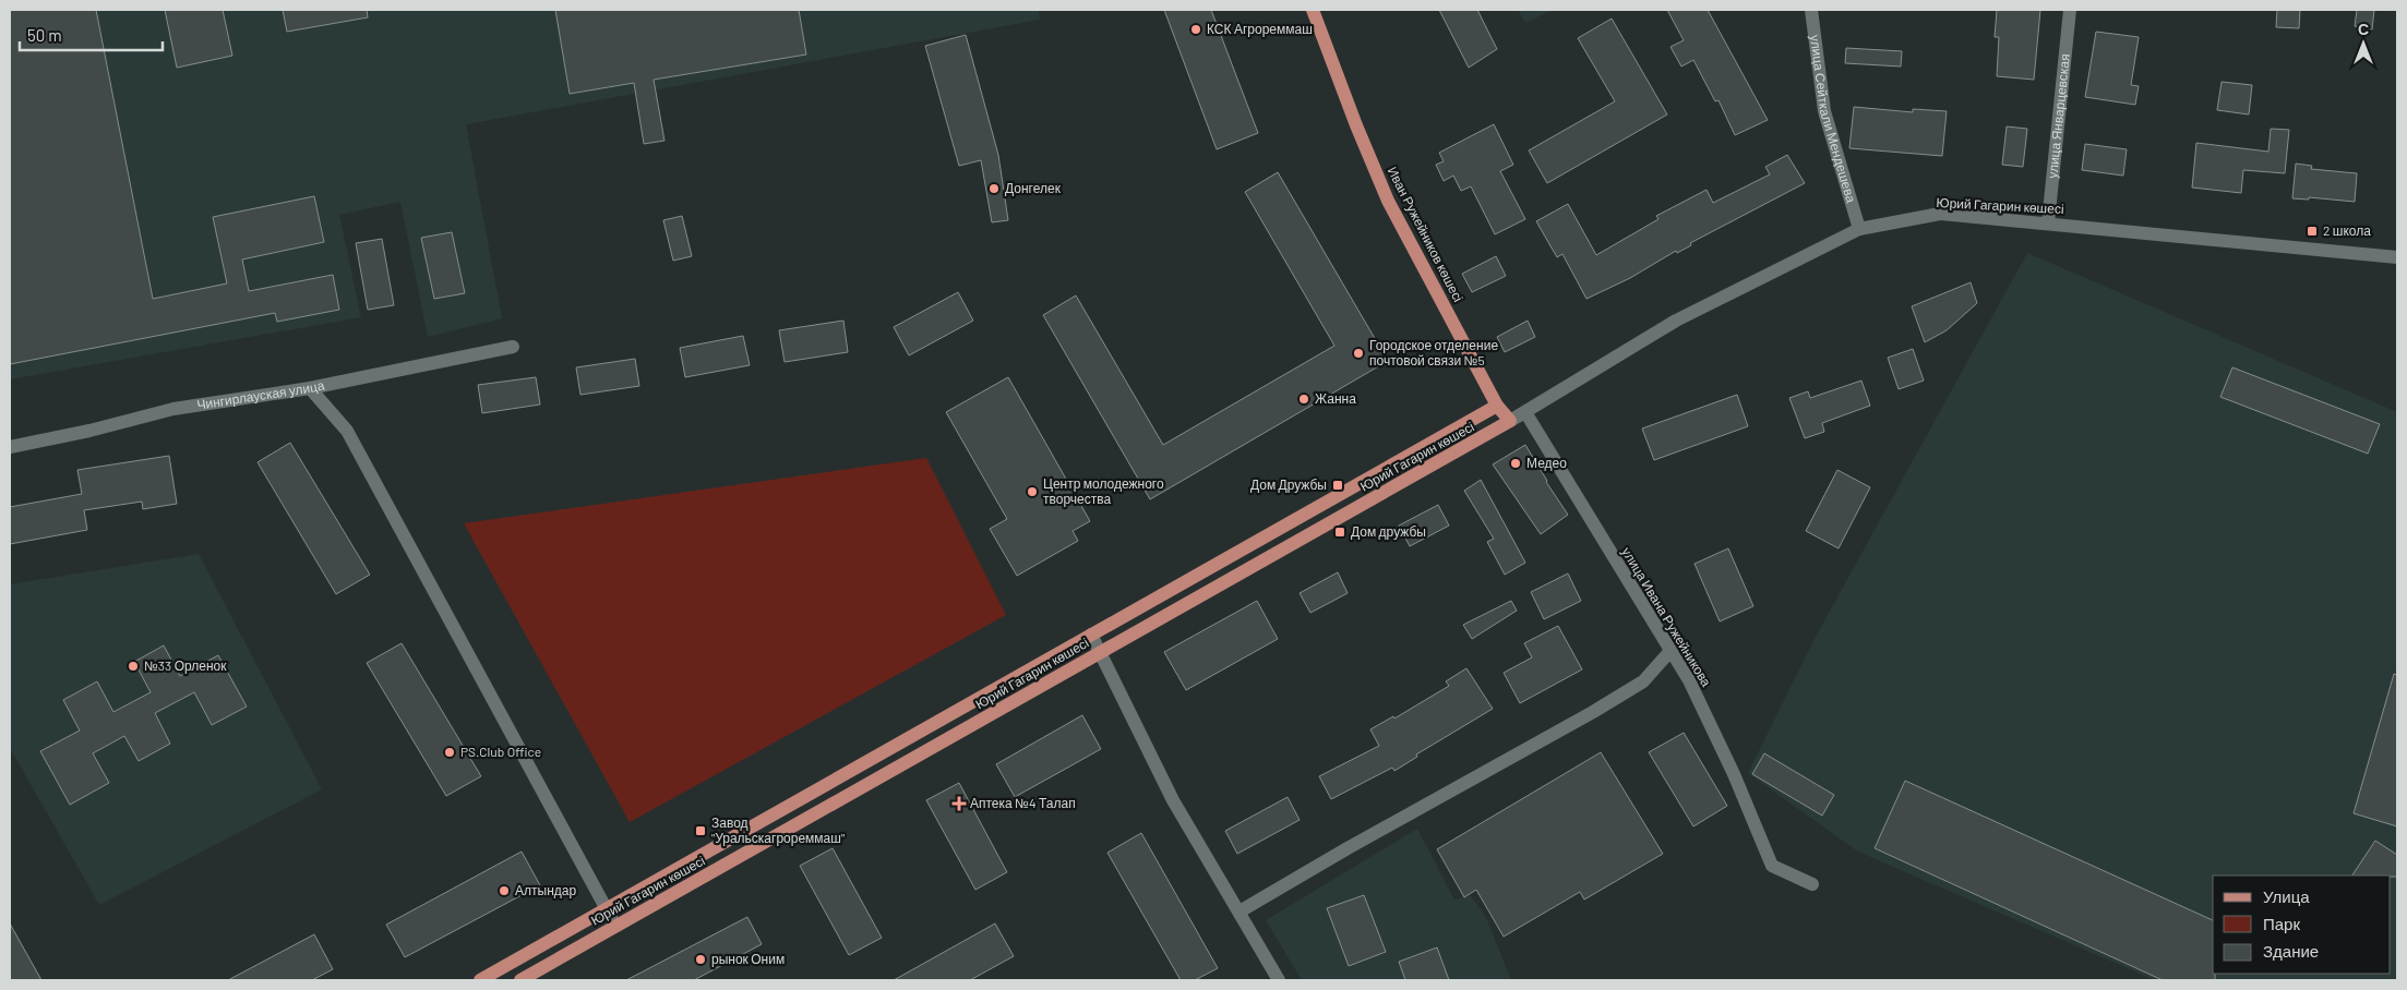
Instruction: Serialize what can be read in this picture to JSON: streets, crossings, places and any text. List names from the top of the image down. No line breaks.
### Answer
{"streets":{"main road":["Юрий Гагарин көшесі","Иван Ружейников көшесі"],"street":["улица Январцевская","улица Сейткали Мендешева","Чингирлауская улица","улица Ивана Ружейникова"]},"crossings":[["улица Январцевская","Юрий Гагарин көшесі"],["улица Сейткали Мендешева","Юрий Гагарин көшесі"],["Юрий Гагарин көшесі","Иван Ружейников көшесі"],["Юрий Гагарин көшесі","улица Ивана Ружейникова"]],"places":{"other":["КСК Агрореммаш","Донгелек","Городское отделение почтовой связи №5","Жанна","Медео","Центр молодежного творчества","№33 Орленок","PS.Club Office","Алтындар","рынок Оним"],"transit":["2 школа","Дом Дружбы","Дом дружбы","Завод \"Уральскагрореммаш\""],"health":["Аптека №4 Талап"]},"legend":["Улица","Парк","Здание"],"scale_bar":"50 m","north":"top"}
